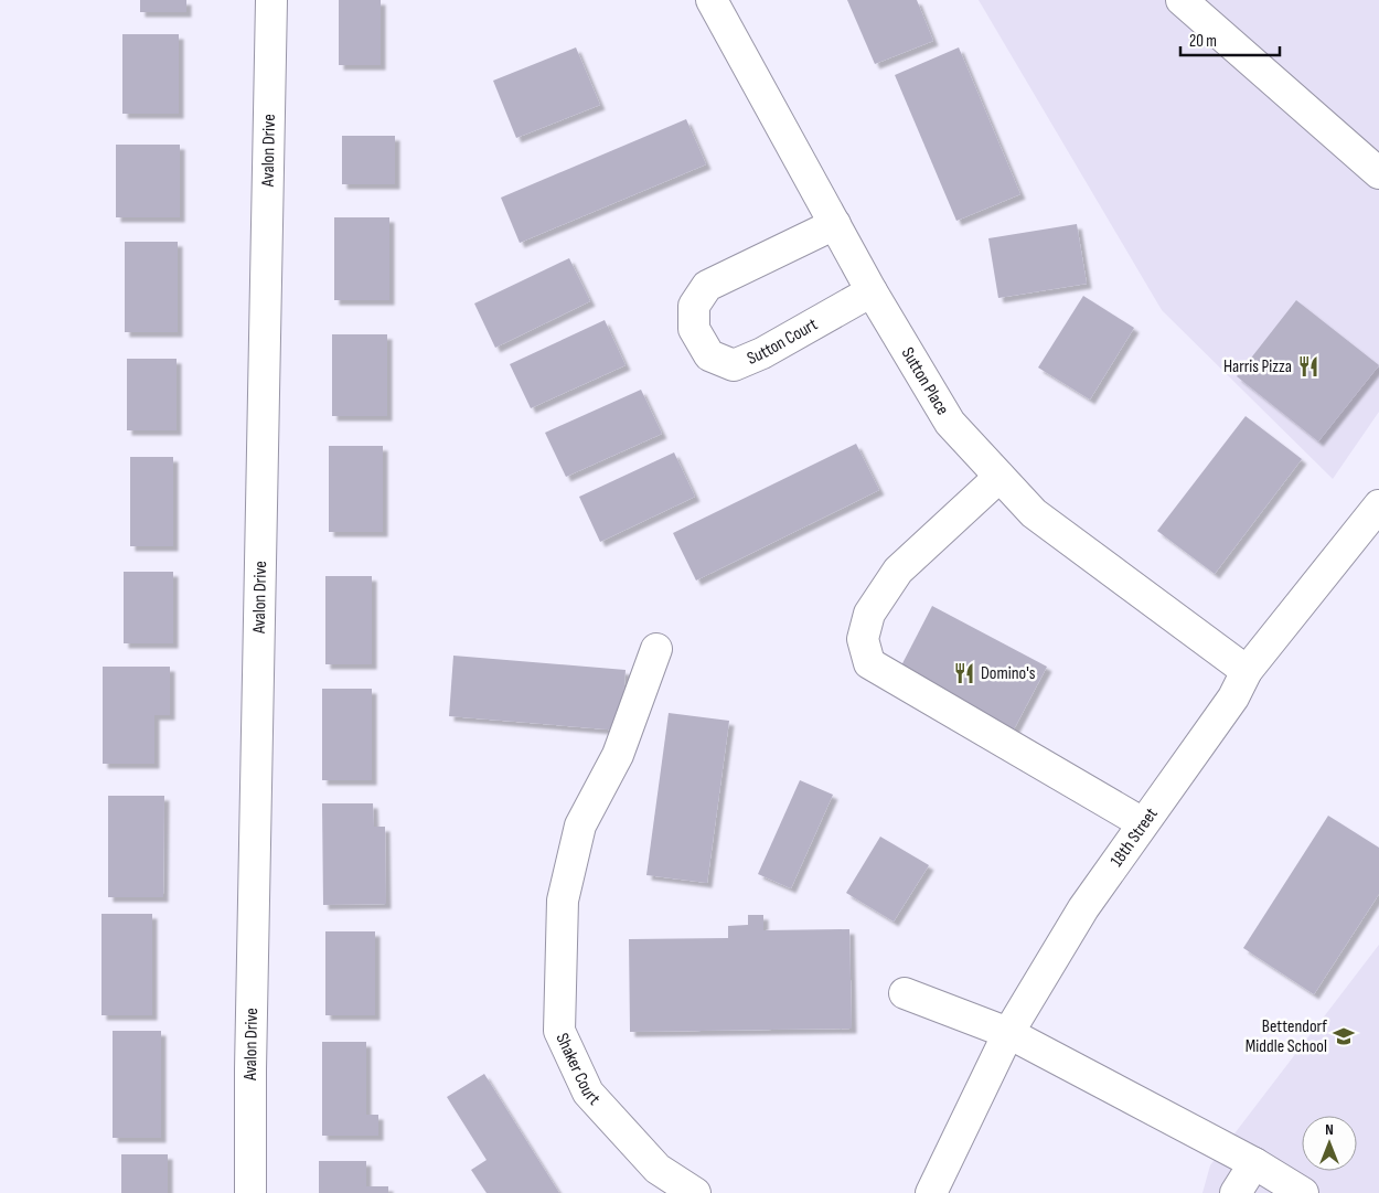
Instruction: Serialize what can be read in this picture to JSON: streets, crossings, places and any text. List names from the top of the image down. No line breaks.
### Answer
{"streets":{"street":["Avalon Drive","Sutton Court","Sutton Place","18th Street","Shaker Court"]},"crossings":[["Sutton Court","Sutton Place"],["Sutton Place","18th Street"]],"places":{"restaurant":["Harris Pizza","Domino's"],"school or university":["Bettendorf Middle School"]},"scale_bar":"20 m","north":"top"}
